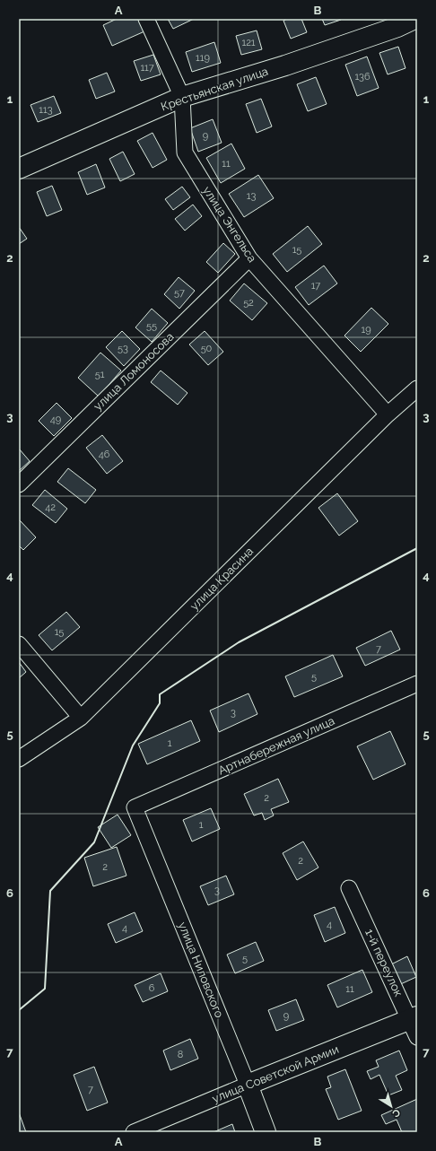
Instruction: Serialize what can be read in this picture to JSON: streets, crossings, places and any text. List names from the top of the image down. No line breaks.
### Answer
{"streets":{"street":["Крестьянская улица","улица Энгельса","улица Ломоносова","улица Красина","Артнабережная улица","1-й переулок","улица Ниловского","улица Советской Армии"]},"crossings":[["Крестьянская улица","улица Энгельса"],["улица Энгельса","улица Ломоносова"],["улица Энгельса","улица Красина"],["Артнабережная улица","улица Ниловского"],["1-й переулок","улица Советской Армии"],["улица Ниловского","улица Советской Армии"]],"house_numbers":["121","119","117","136","113","9","11","13","15","17","57","52","55","19","53","50","51","49","46","42","15","7","5","3","1","2","1","2","2","3","4","4","5","6","11","9","8","7"],"north":"bottom right","grid":{"columns":["A","B"],"rows":["1","2","3","4","5","6","7"]}}
